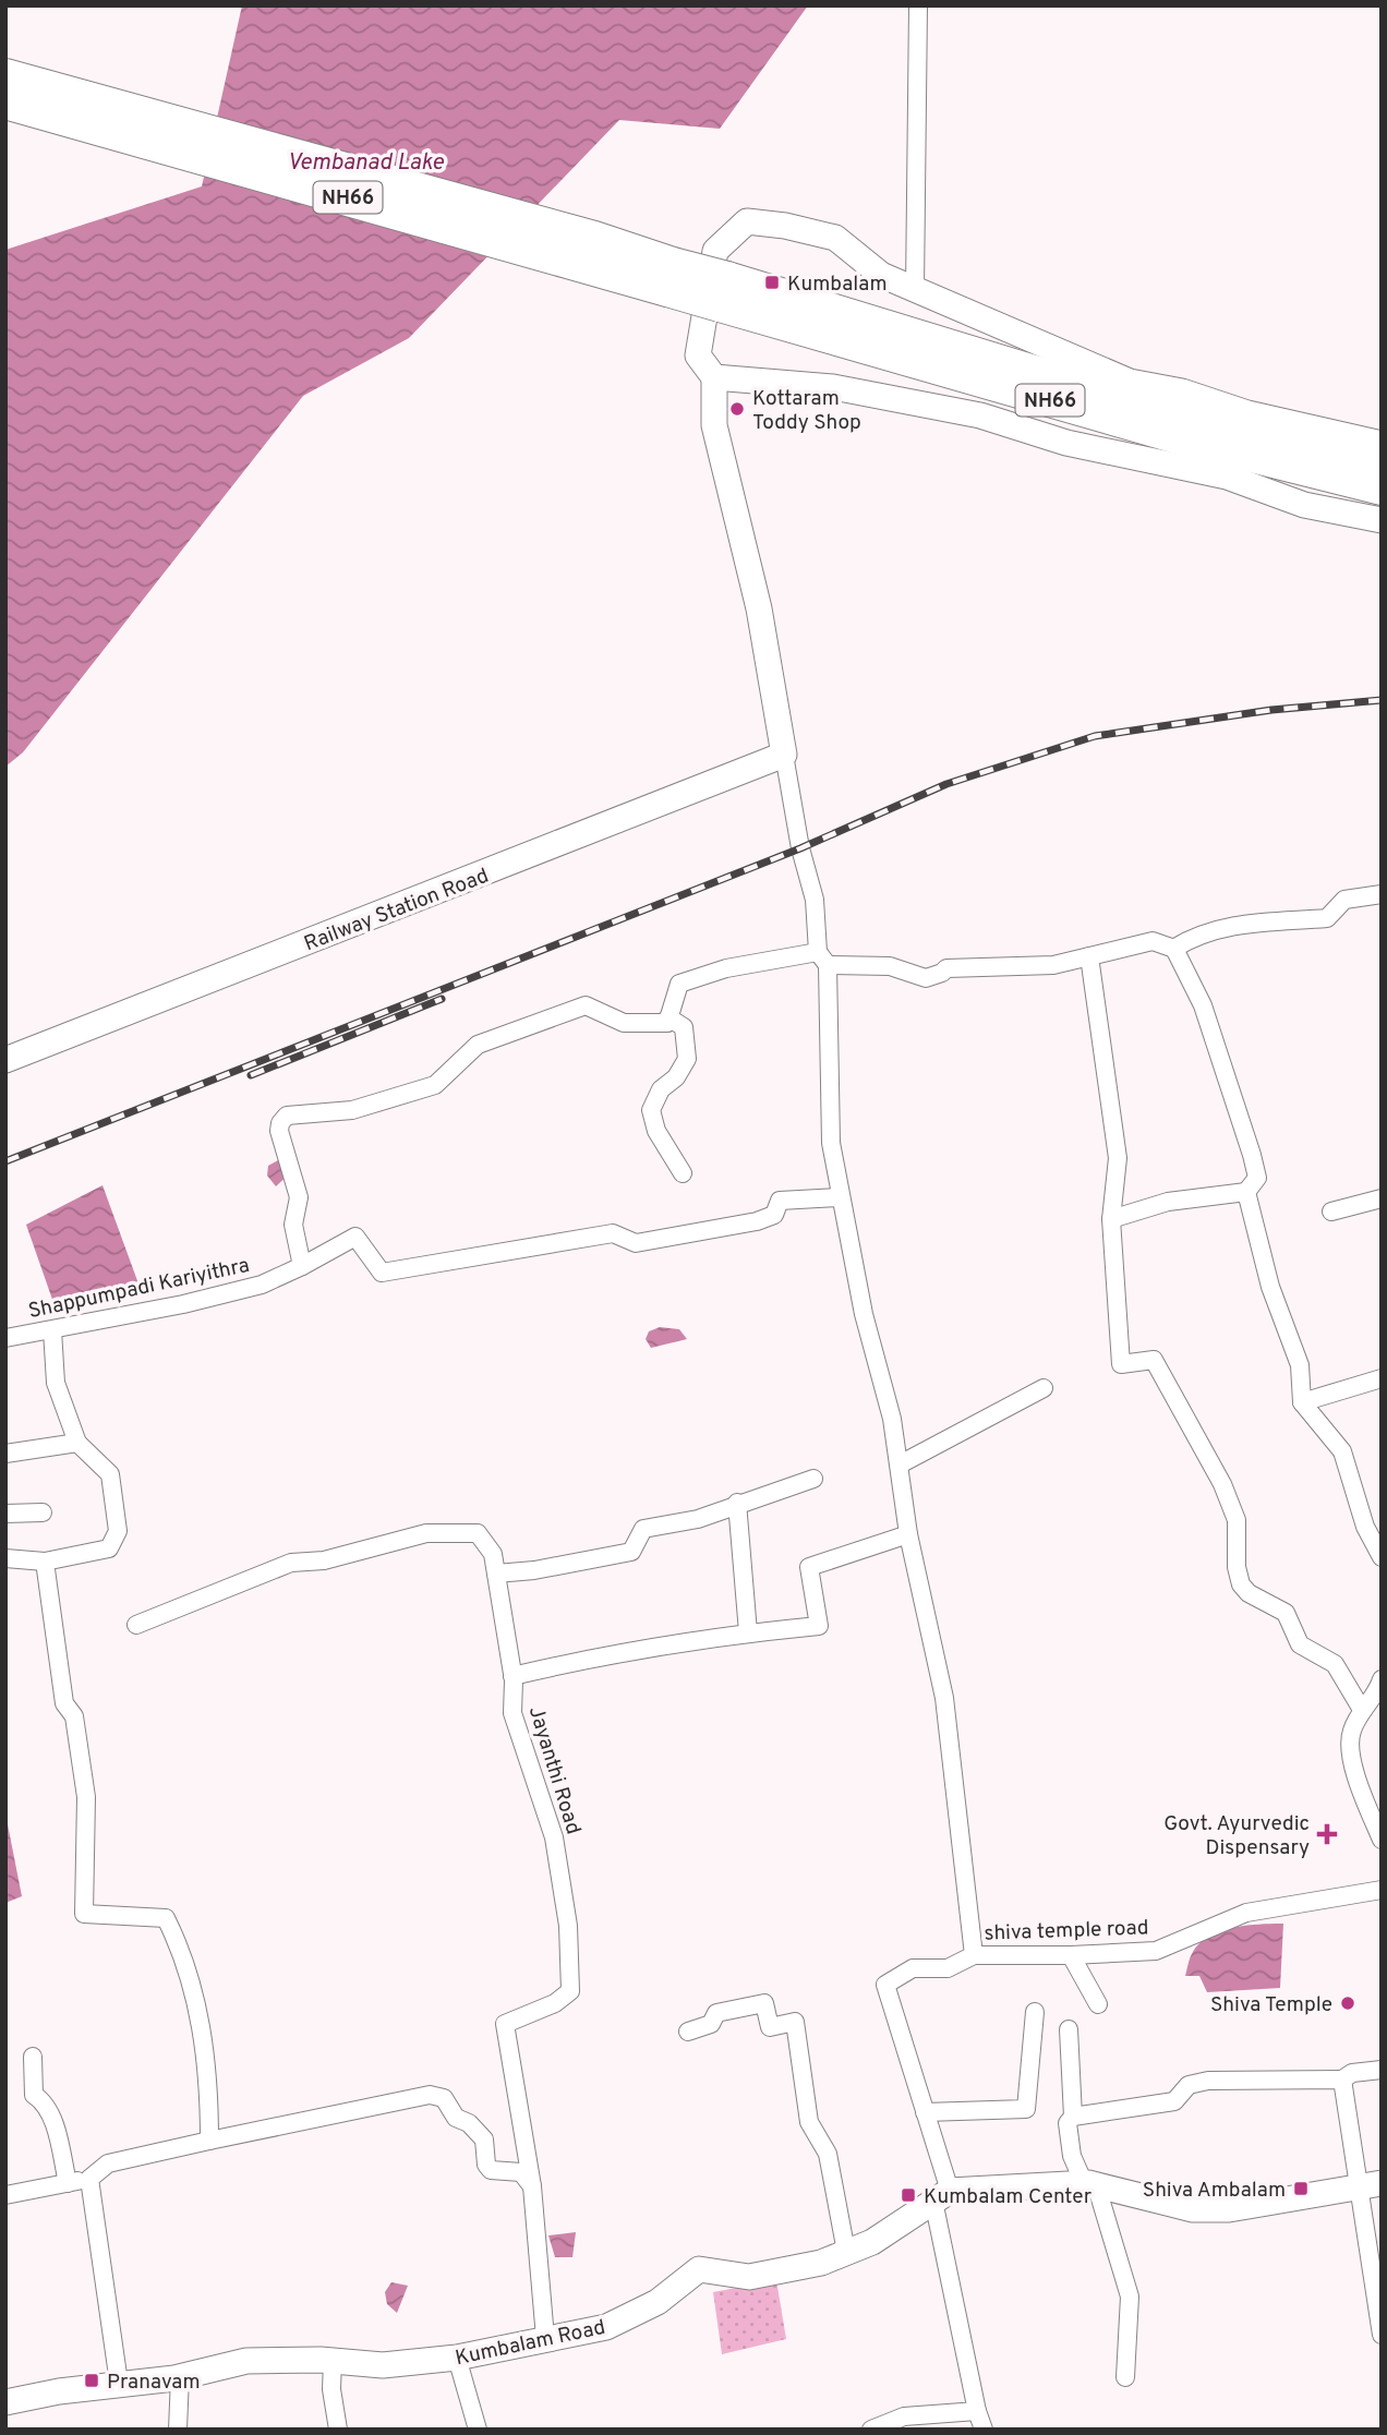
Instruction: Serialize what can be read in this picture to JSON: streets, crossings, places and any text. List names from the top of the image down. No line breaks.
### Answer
{"streets":{"highway":["NH66"],"street":["Railway Station Road","Shappumpadi Kariyithra","Jayanthi Road","shiva temple road","Kumbalam Road"]},"crossings":[["Jayanthi Road","Kumbalam Road"]],"water":["Vembanad Lake"],"places":{"transit":["Kumbalam","Shiva Ambalam","Kumbalam Center","Pranavam"],"other":["Kottaram Toddy Shop","Shiva Temple"],"health":["Govt. Ayurvedic Dispensary"]}}
